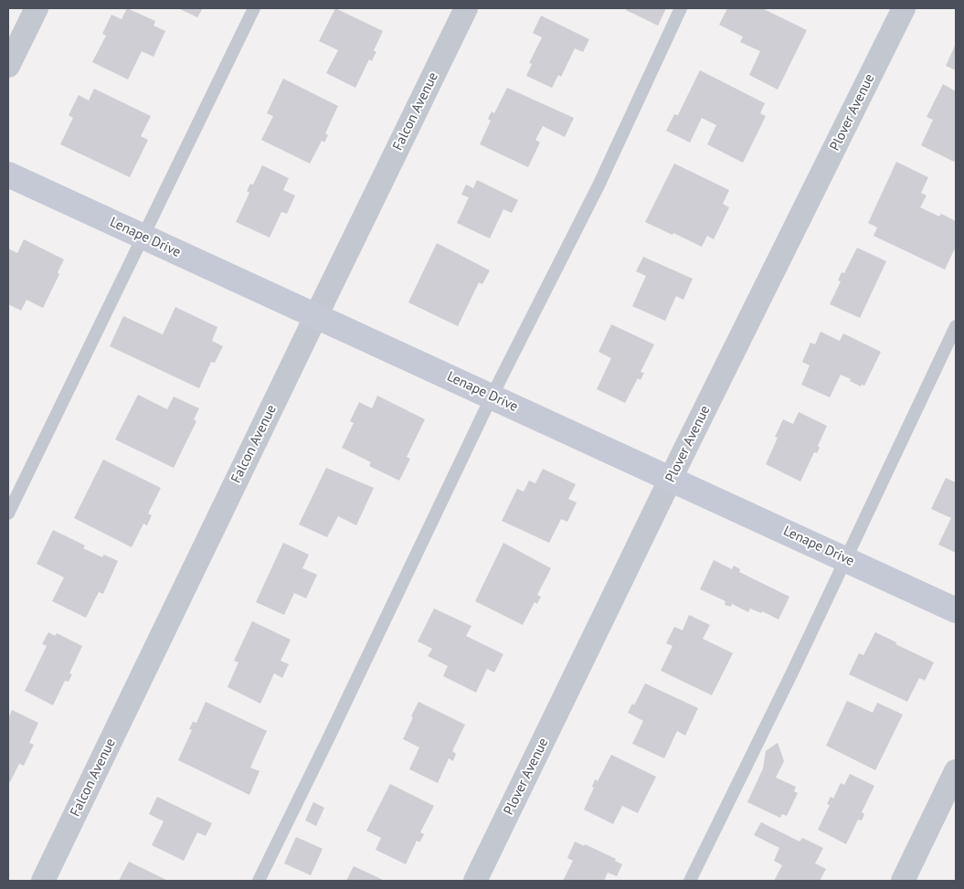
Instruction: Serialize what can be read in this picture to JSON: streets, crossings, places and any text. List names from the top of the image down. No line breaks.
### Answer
{"streets":{"street":["Falcon Avenue","Plover Avenue","Lenape Drive"]},"crossings":[["Falcon Avenue","Lenape Drive"],["Plover Avenue","Lenape Drive"]]}
